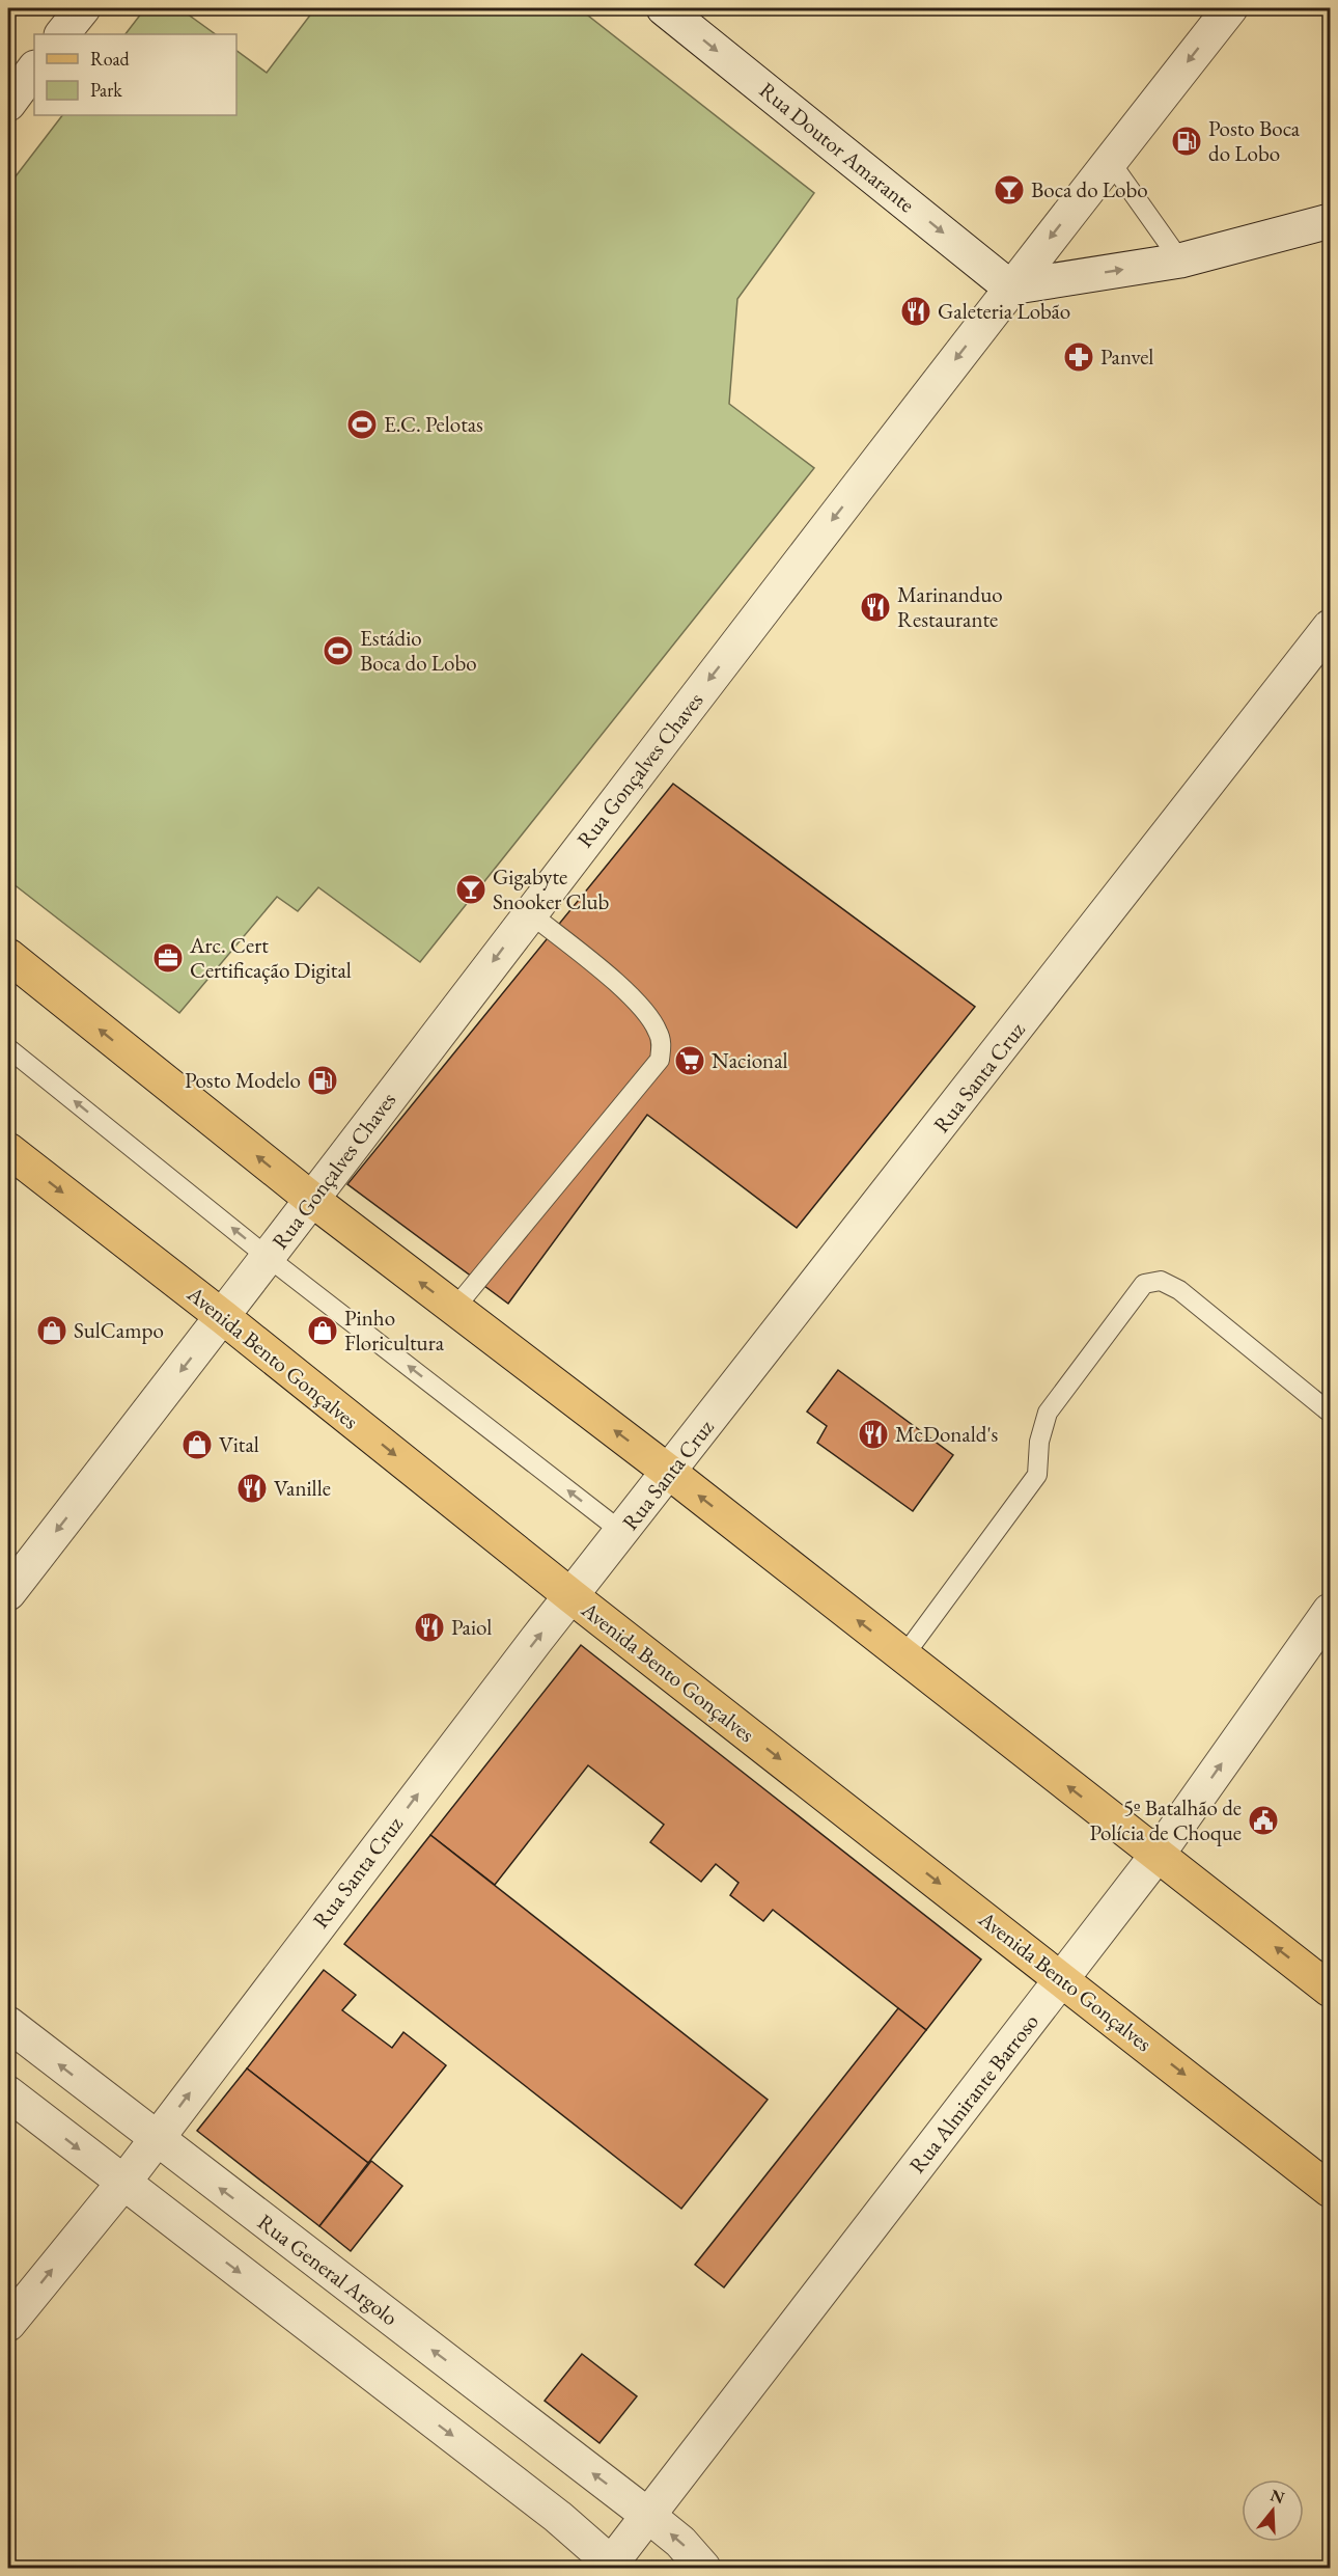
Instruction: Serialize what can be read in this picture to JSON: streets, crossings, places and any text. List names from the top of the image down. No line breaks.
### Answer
{"streets":{"main road":["Avenida Bento Gonçalves"],"street":["Rua Doutor Amarante","Rua Gonçalves Chaves","Rua Santa Cruz","Rua Almirante Barroso","Rua General Argolo"]},"crossings":[["Rua Doutor Amarante","Rua Gonçalves Chaves"],["Rua Gonçalves Chaves","Avenida Bento Gonçalves"],["Rua Santa Cruz","Avenida Bento Gonçalves"],["Rua Santa Cruz","Rua General Argolo"],["Avenida Bento Gonçalves","Rua Almirante Barroso"],["Rua Almirante Barroso","Rua General Argolo"]],"one_way":["Rua Doutor Amarante","Rua Gonçalves Chaves","Rua Santa Cruz"],"places":{"fuel station":["Posto Boca do Lobo","Posto Modelo"],"bar":["Boca do Lobo","Gigabyte Snooker Club"],"restaurant":["Galeteria Lobão","Marinanduo Restaurante","McDonald's","Vanille","Paiol"],"pharmacy":["Panvel"],"sports":["E.C. Pelotas","Estádio Boca do Lobo"],"office":["Arc. Cert Certificação Digital"],"supermarket":["Nacional"],"shop":["SulCampo","Pinho Floricultura","Vital"],"public building":["5º Batalhão de Polícia de Choque"]},"legend":["Road","Park"],"north":"top"}
